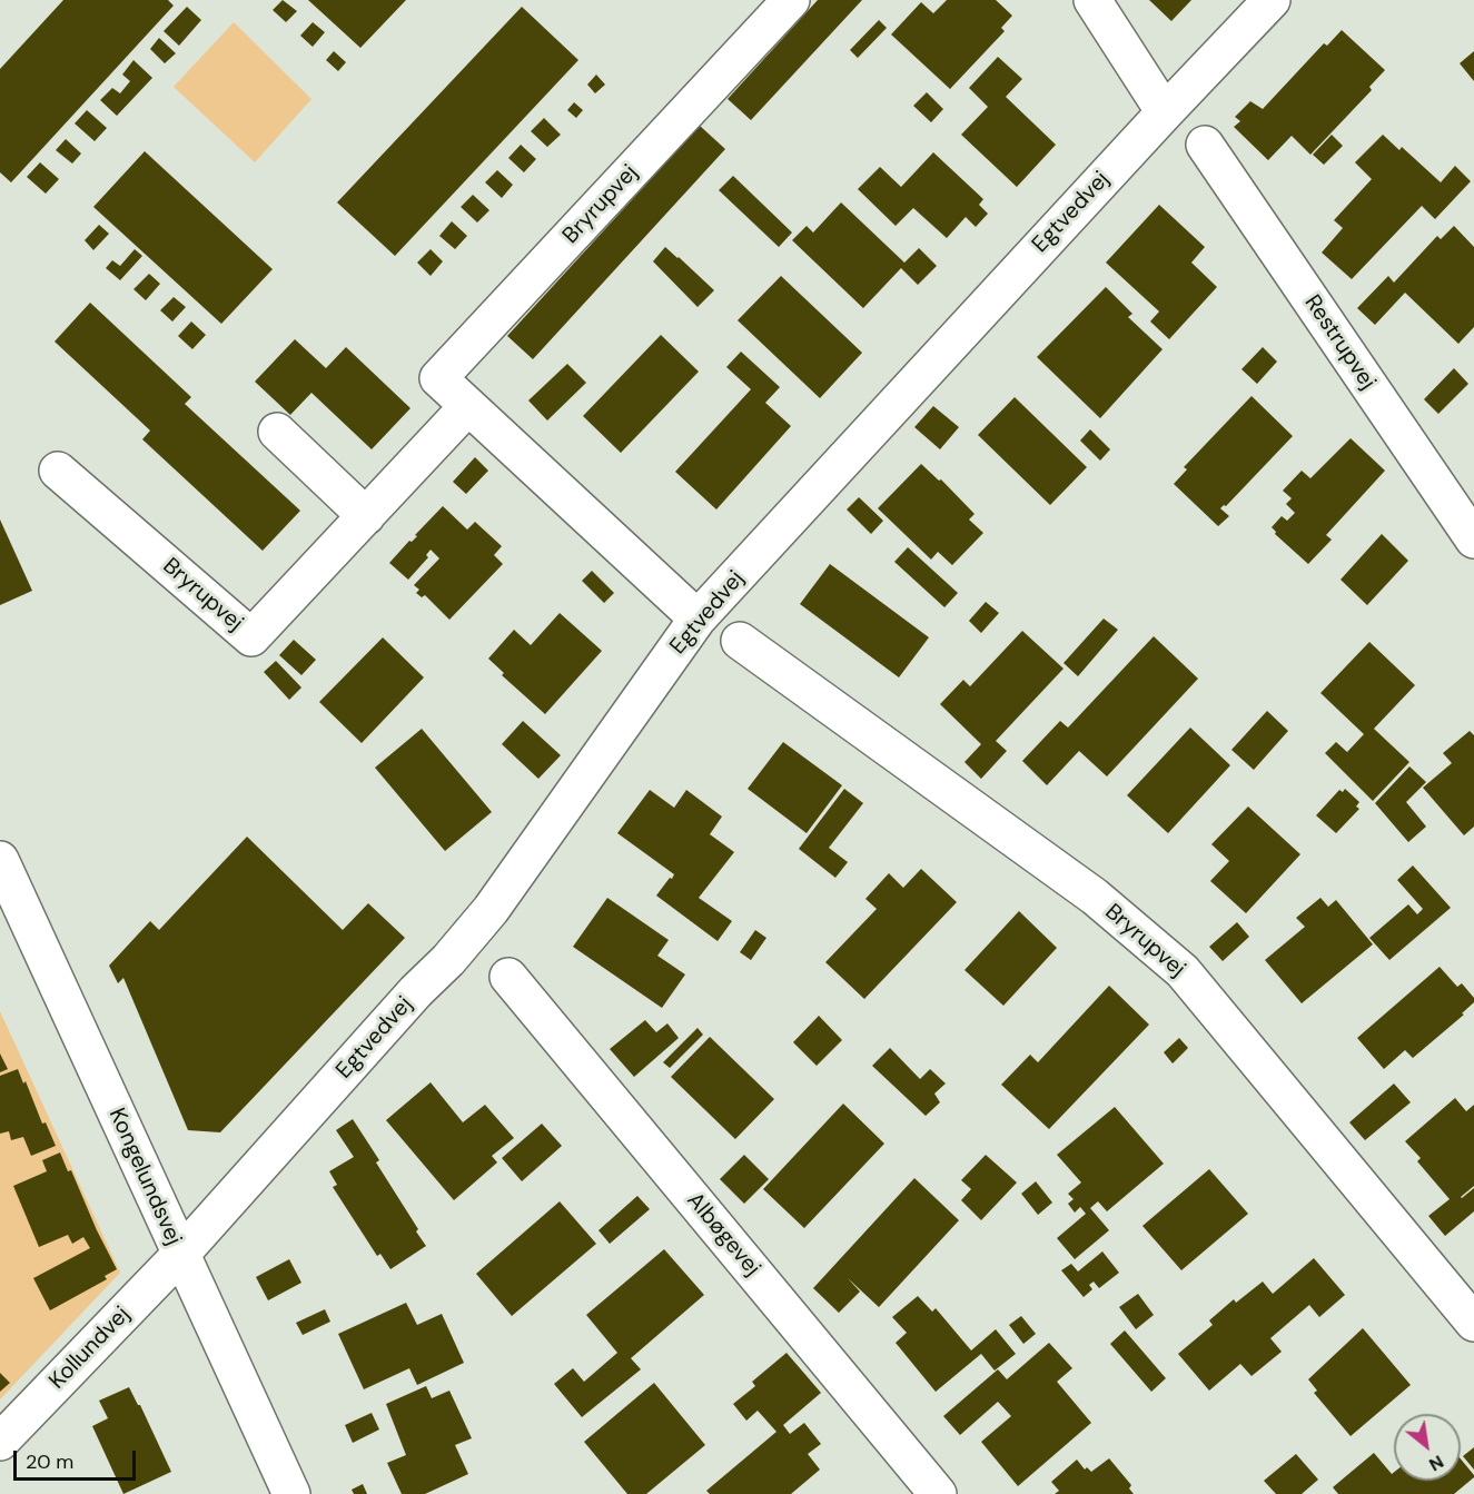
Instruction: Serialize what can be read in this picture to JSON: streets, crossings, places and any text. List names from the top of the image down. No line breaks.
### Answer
{"streets":{"street":["Bryrupvej","Egtvedvej","Restrupvej","Kongelundsvej","Albøgevej","Kollundvej"]},"crossings":[["Bryrupvej","Egtvedvej"],["Egtvedvej","Kongelundsvej"],["Egtvedvej","Kollundvej"],["Kongelundsvej","Kollundvej"]],"scale_bar":"20 m","north":"bottom right"}
